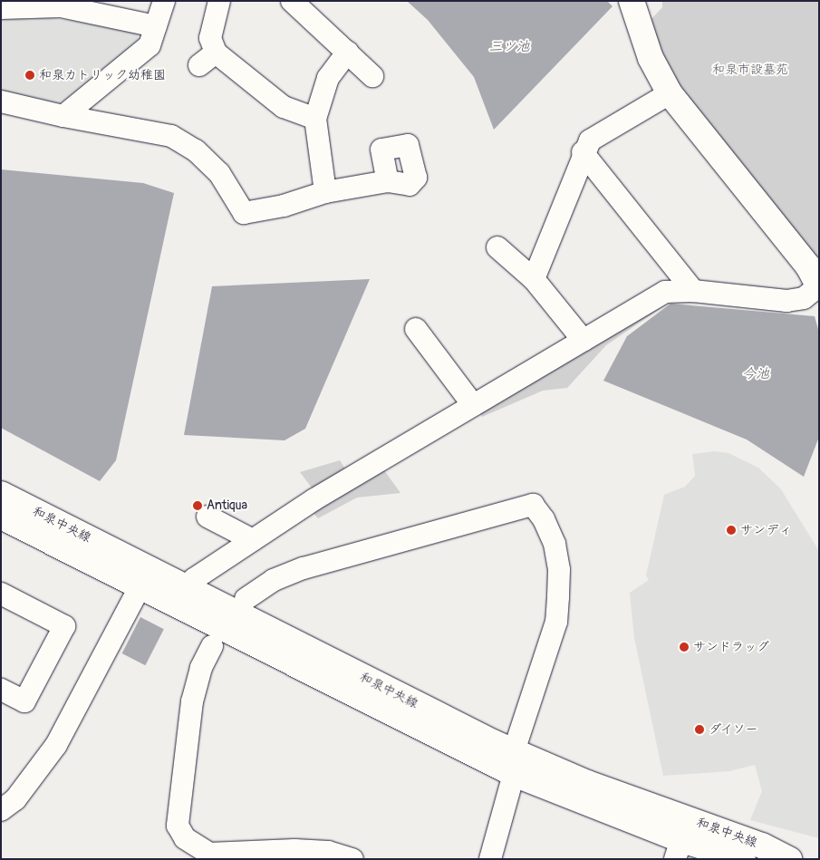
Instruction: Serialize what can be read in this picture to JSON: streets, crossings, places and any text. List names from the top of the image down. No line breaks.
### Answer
{"streets":{"street":["和泉中央線"]},"water":["三ツ池","今池"],"parks":["和泉市設墓苑"],"places":["和泉カトリック幼稚園","Antiqua","サンディ","サンドラッグ","ダイソー"]}
